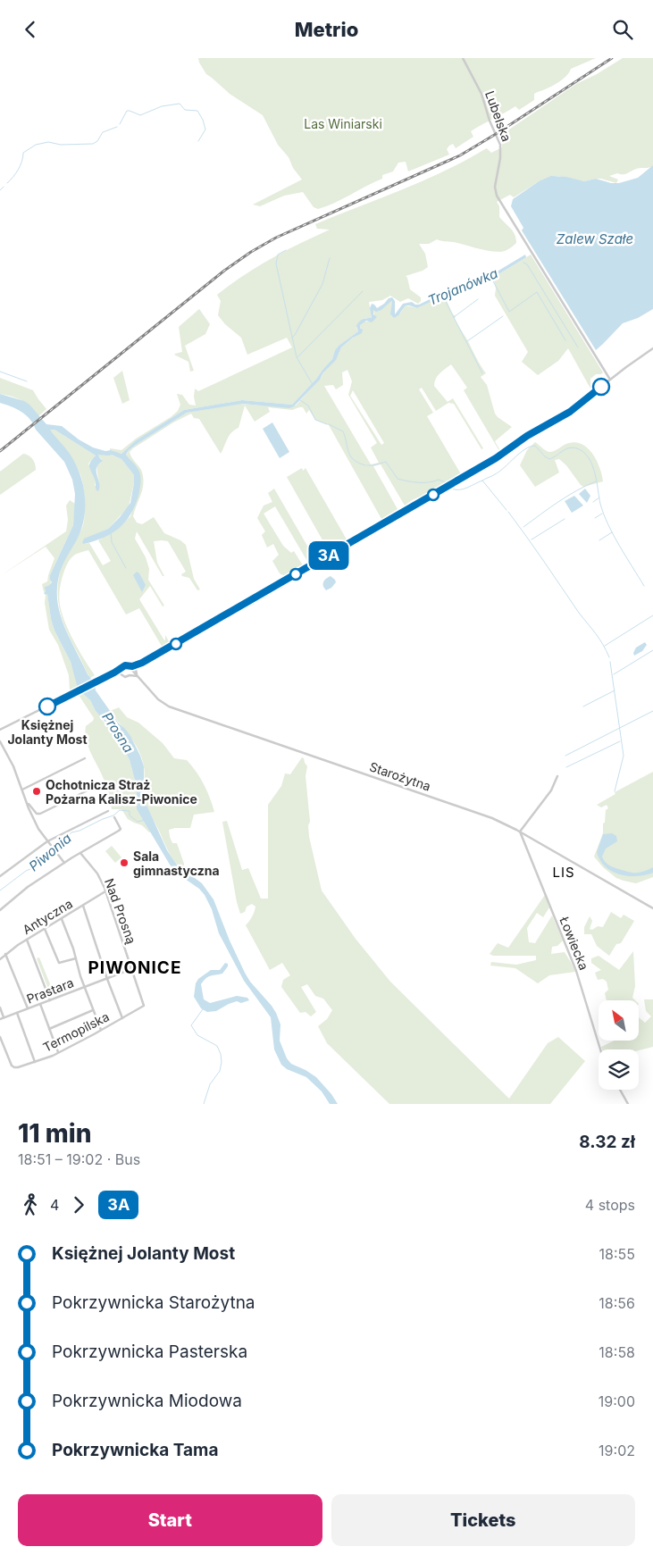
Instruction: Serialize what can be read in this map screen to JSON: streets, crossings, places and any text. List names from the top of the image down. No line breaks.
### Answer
{"streets":{"street":["Lubelska","Starożytna","Nad Prosną","Antyczna","Łowiecka","Prastara","Termopilska"]},"crossings":[["Starożytna","Łowiecka"],["Nad Prosną","Antyczna"],["Nad Prosną","Prastara"],["Nad Prosną","Termopilska"]],"districts":["LIS","PIWONICE"],"water":["Zalew Szałe","Trojanówka","Prosna","Piwonia"],"parks":["Las Winiarski"],"places":["Księżnej Jolanty Most","Ochotnicza Straż Pożarna Kalisz-Piwonice","Sala gimnastyczna"],"lines":["bus line 3A"],"north":"top left","page":{"header":"Metrio","on_map":"3A","heading":["11 min","18:51 – 19:02 · Bus","8.32 zł"],"legs":["4","3A","4 stops"],"list":[{"name":"Księżnej Jolanty Most","value":"18:55"},{"name":"Pokrzywnicka Starożytna","value":"18:56"},{"name":"Pokrzywnicka Pasterska","value":"18:58"},{"name":"Pokrzywnicka Miodowa","value":"19:00"},{"name":"Pokrzywnicka Tama","value":"19:02"}],"buttons":["Start","Tickets"]}}
